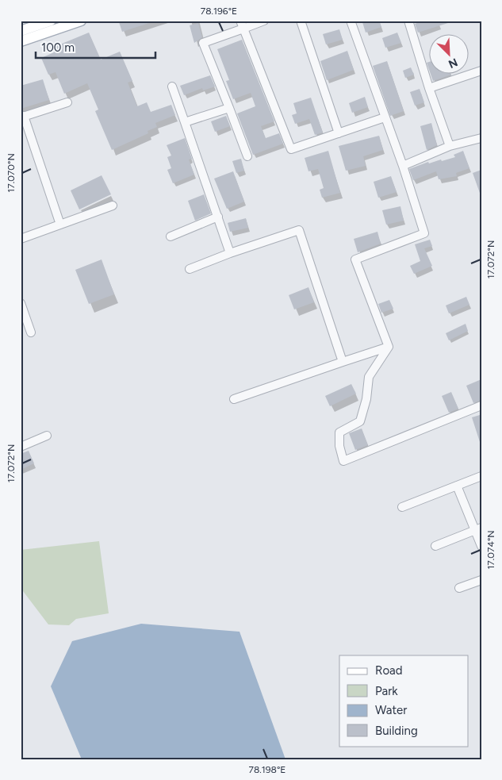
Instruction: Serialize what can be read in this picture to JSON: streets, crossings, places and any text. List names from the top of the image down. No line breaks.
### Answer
{"legend":["Road","Park","Water","Building"],"scale_bar":"100 m","north":"bottom right","coordinates":["78.196°E","17.070°N","17.072°N","17.074°N","78.198°E"]}
